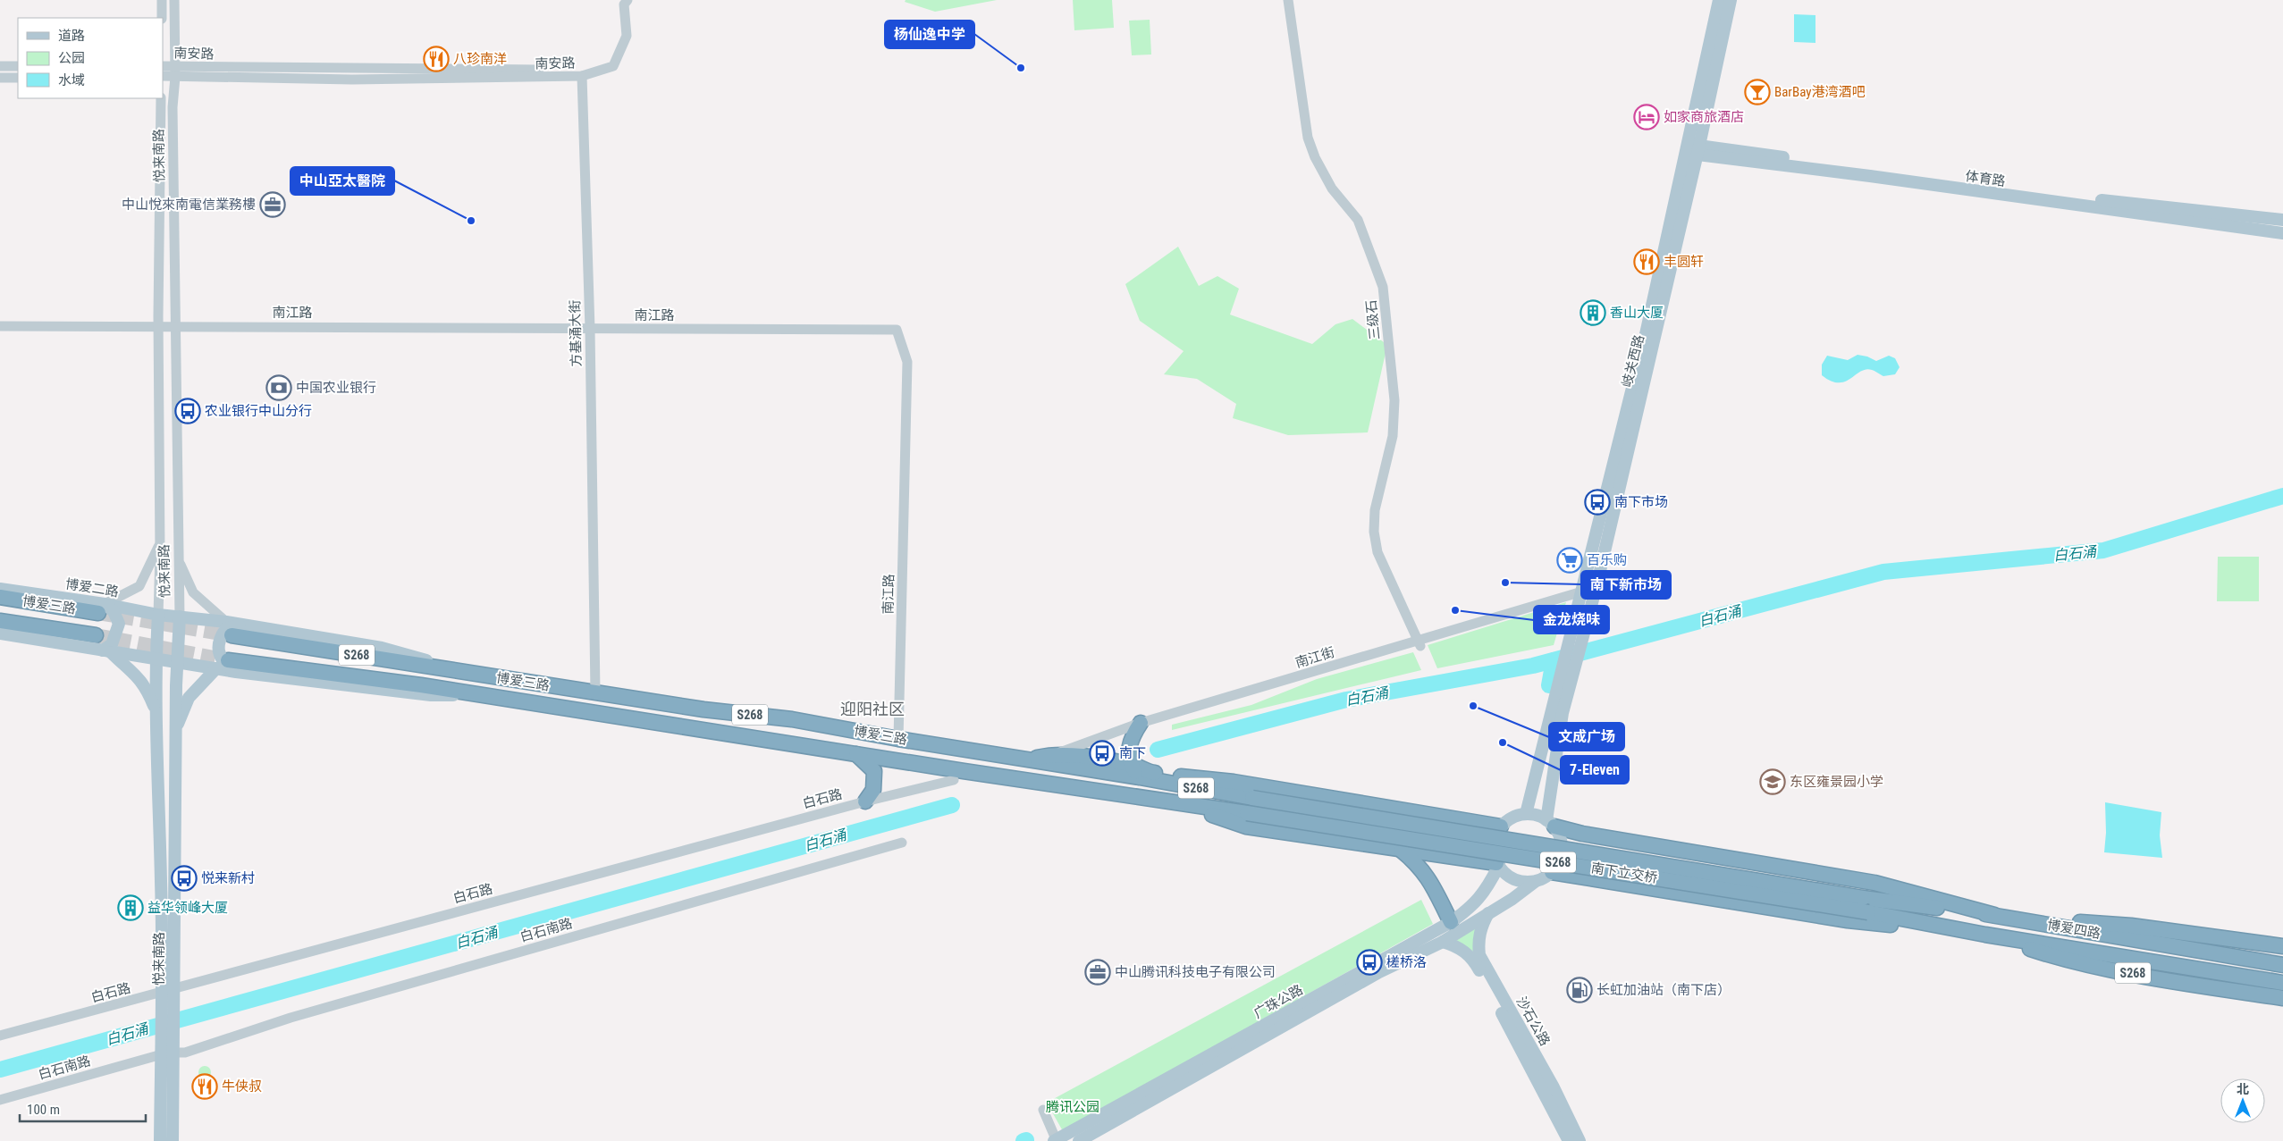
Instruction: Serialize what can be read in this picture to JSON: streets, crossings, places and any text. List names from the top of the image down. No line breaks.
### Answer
{"streets":{"highway":["博爱三路","S268","南下立交桥","博爱四路"],"main road":["悦来南路","体育路","岐关西路","博爱二路","广珠公路","沙石公路"],"street":["南安路","南江路","三级石","方基涌大街","南江街","白石路","白石南路"]},"crossings":[["南安路","悦来南路"],["南安路","方基涌大街"],["悦来南路","南江路"],["悦来南路","博爱二路"],["悦来南路","博爱三路"],["悦来南路","白石路"],["悦来南路","白石南路"],["体育路","岐关西路"],["南江路","方基涌大街"],["南江路","博爱三路"],["三级石","南江街"],["方基涌大街","博爱三路"],["岐关西路","南江街"],["博爱二路","博爱三路"],["博爱三路","南下立交桥"],["S268","博爱四路"],["南下立交桥","博爱四路"],["广珠公路","沙石公路"]],"districts":["迎阳社区"],"water":["白石涌"],"parks":["腾讯公园"],"places":{"restaurant":["八珍南洋","丰圆轩","牛侠叔"],"other":["杨仙逸中学","中山亞太醫院","南下新市场","金龙烧味","文成广场","7-Eleven"],"bar":["BarBay港湾酒吧"],"hotel":["如家商旅酒店"],"office":["中山悅來南電信業務樓","中山腾讯科技电子有限公司"],"building":["香山大厦","益华领峰大厦"],"bank":["中国农业银行"],"bus stop":["农业银行中山分行","南下市场","南下","悦来新村","槎桥洛"],"supermarket":["百乐购"],"school or university":["东区雍景园小学"],"fuel station":["长虹加油站（南下店）"]},"legend":["道路","公园","水域"],"scale_bar":"100 m","north":"top"}
